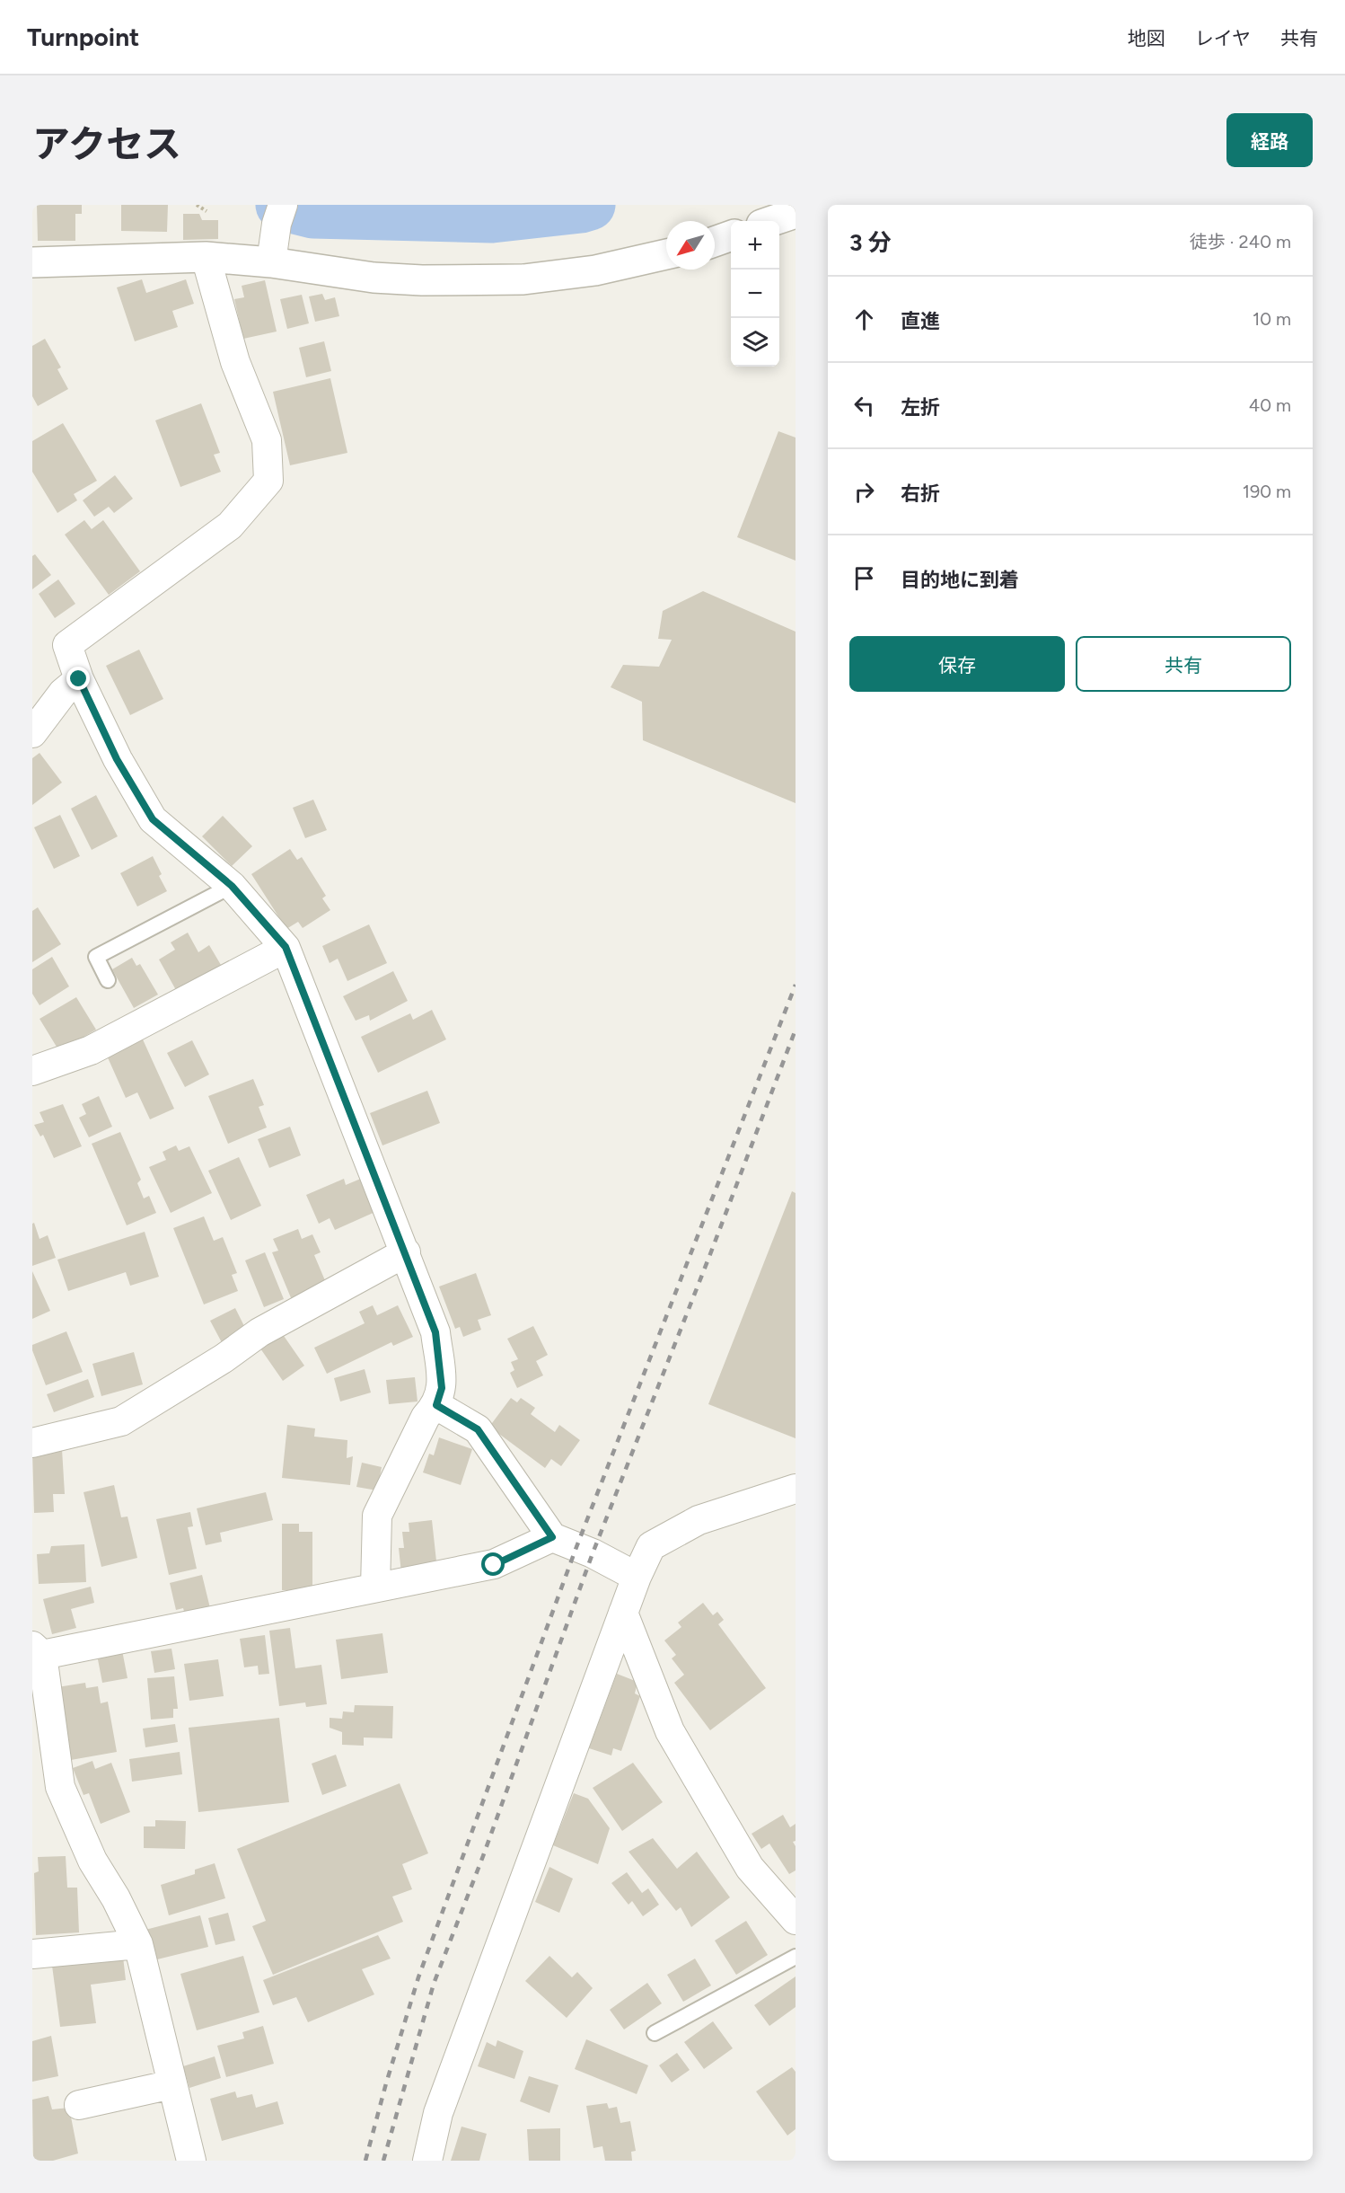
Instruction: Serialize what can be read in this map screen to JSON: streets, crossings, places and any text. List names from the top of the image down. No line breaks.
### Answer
{"north":"bottom left","page":{"header":"Turnpoint","nav":["地図","レイヤ","共有"],"title":"アクセス","buttons":["経路",["保存","共有"]],"heading":["3 分","徒歩 · 240 m"],"map_buttons":["+","−"],"list":[["直進","10 m"],["左折","40 m"],["右折","190 m"],"目的地に到着"]}}
